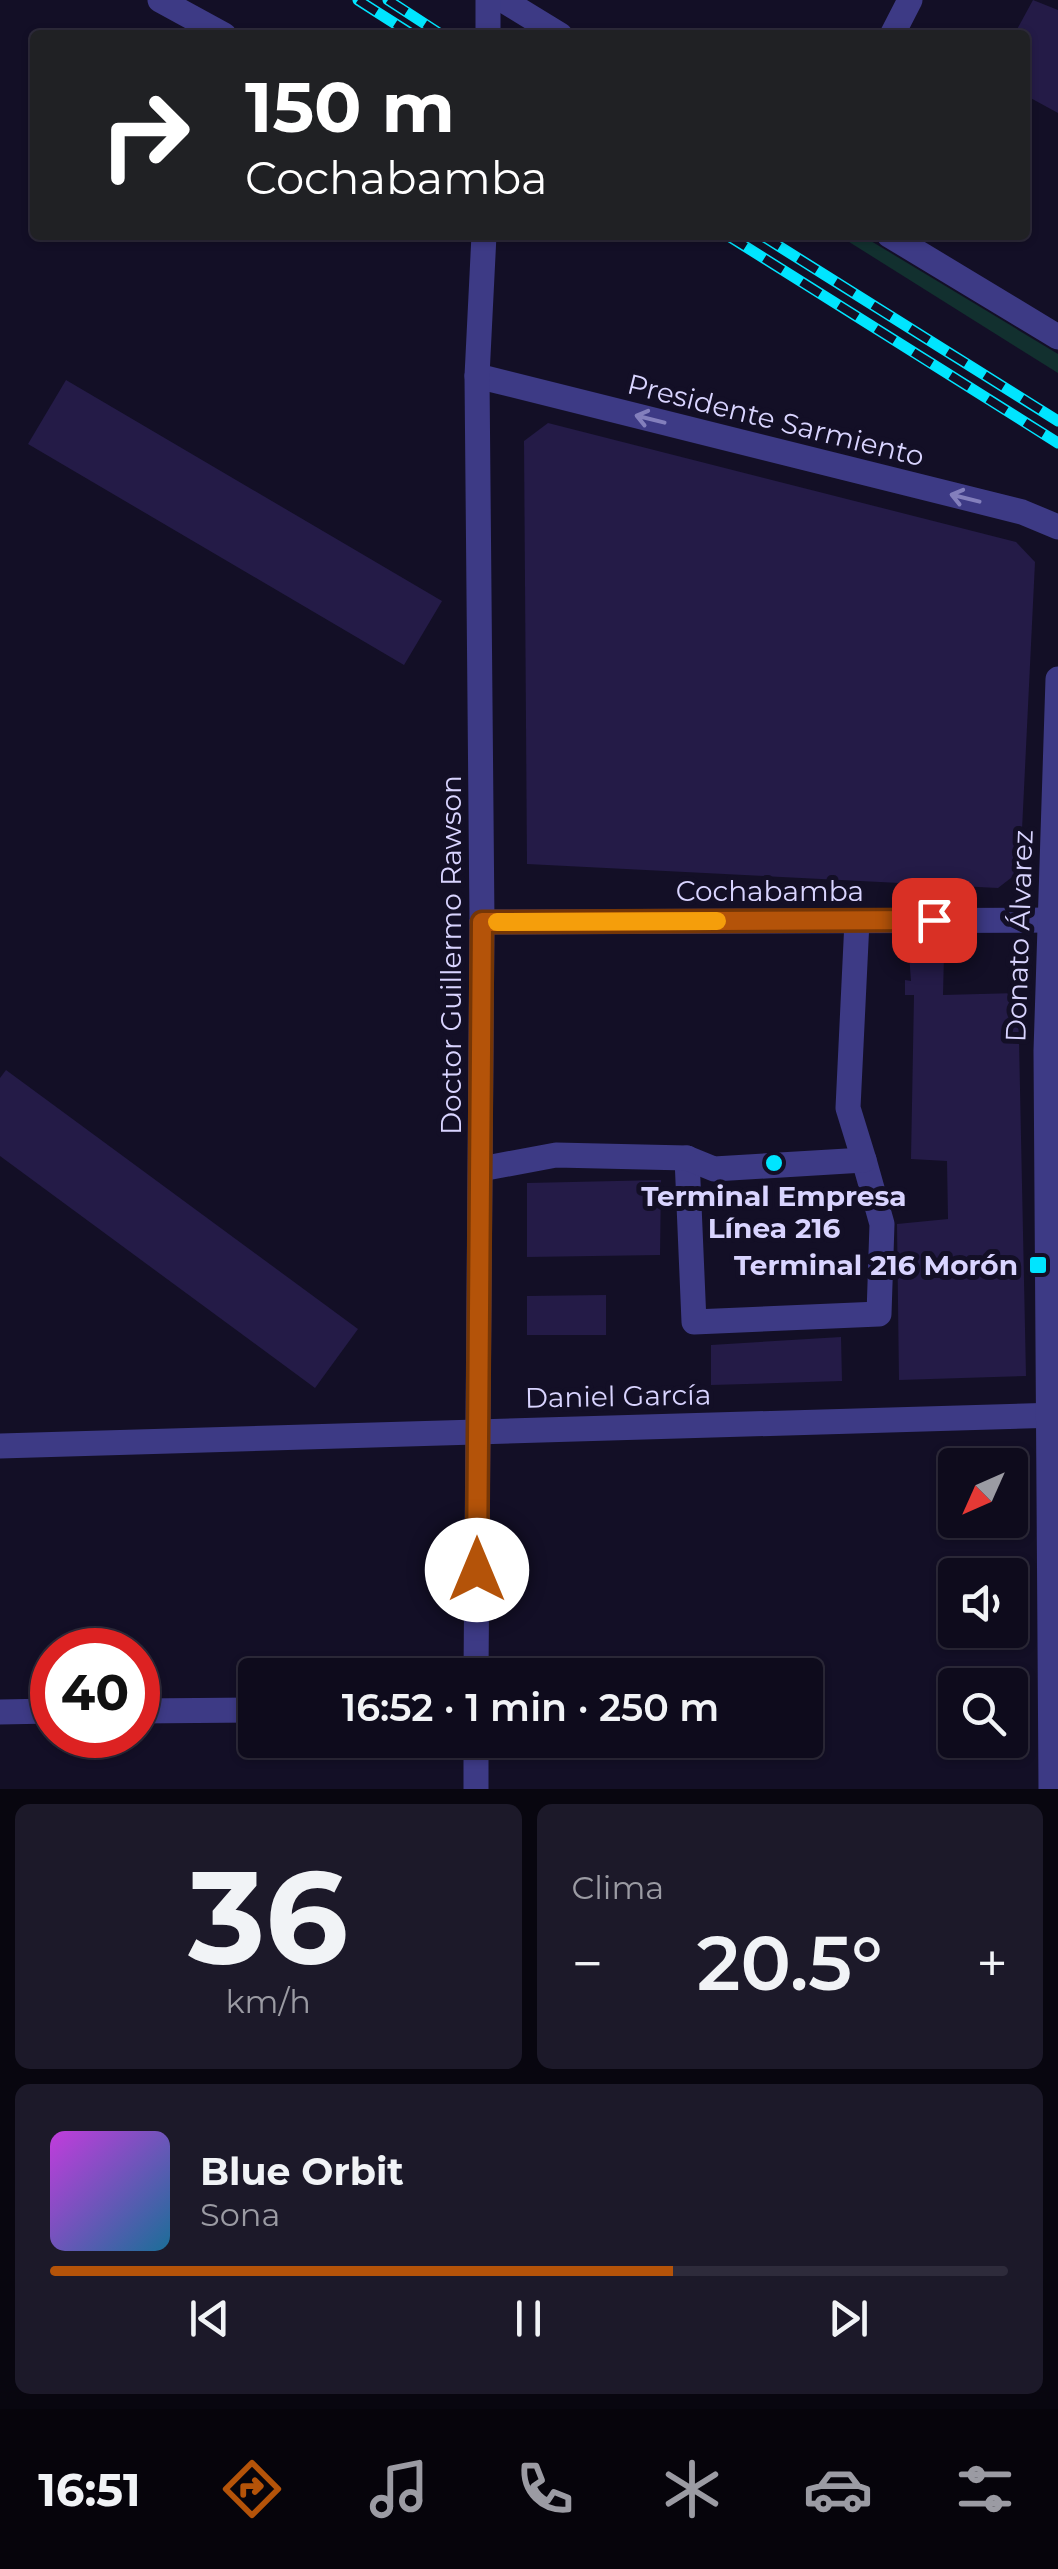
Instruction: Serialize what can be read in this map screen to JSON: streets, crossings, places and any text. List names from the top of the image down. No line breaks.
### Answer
{"streets":{"street":["Presidente Sarmiento","Cochabamba","Donato Álvarez","Doctor Guillermo Rawson","Daniel García"]},"crossings":[["Presidente Sarmiento","Doctor Guillermo Rawson"],["Cochabamba","Donato Álvarez"],["Cochabamba","Doctor Guillermo Rawson"],["Donato Álvarez","Daniel García"],["Doctor Guillermo Rawson","Daniel García"]],"one_way":["Presidente Sarmiento"],"places":{"other":["Terminal Empresa Línea 216"],"transit":["Terminal 216 Morón"]},"north":"bottom left","page":{"turn":["150 m","Cochabamba"],"limit":"40","trip":"16:52 · 1 min · 250 m","tile":[["36","km/h"],"Clima"],"heat":["−","20.5°","+"],"song":["Blue Orbit","Sona"],"tabs":"16:51"}}
